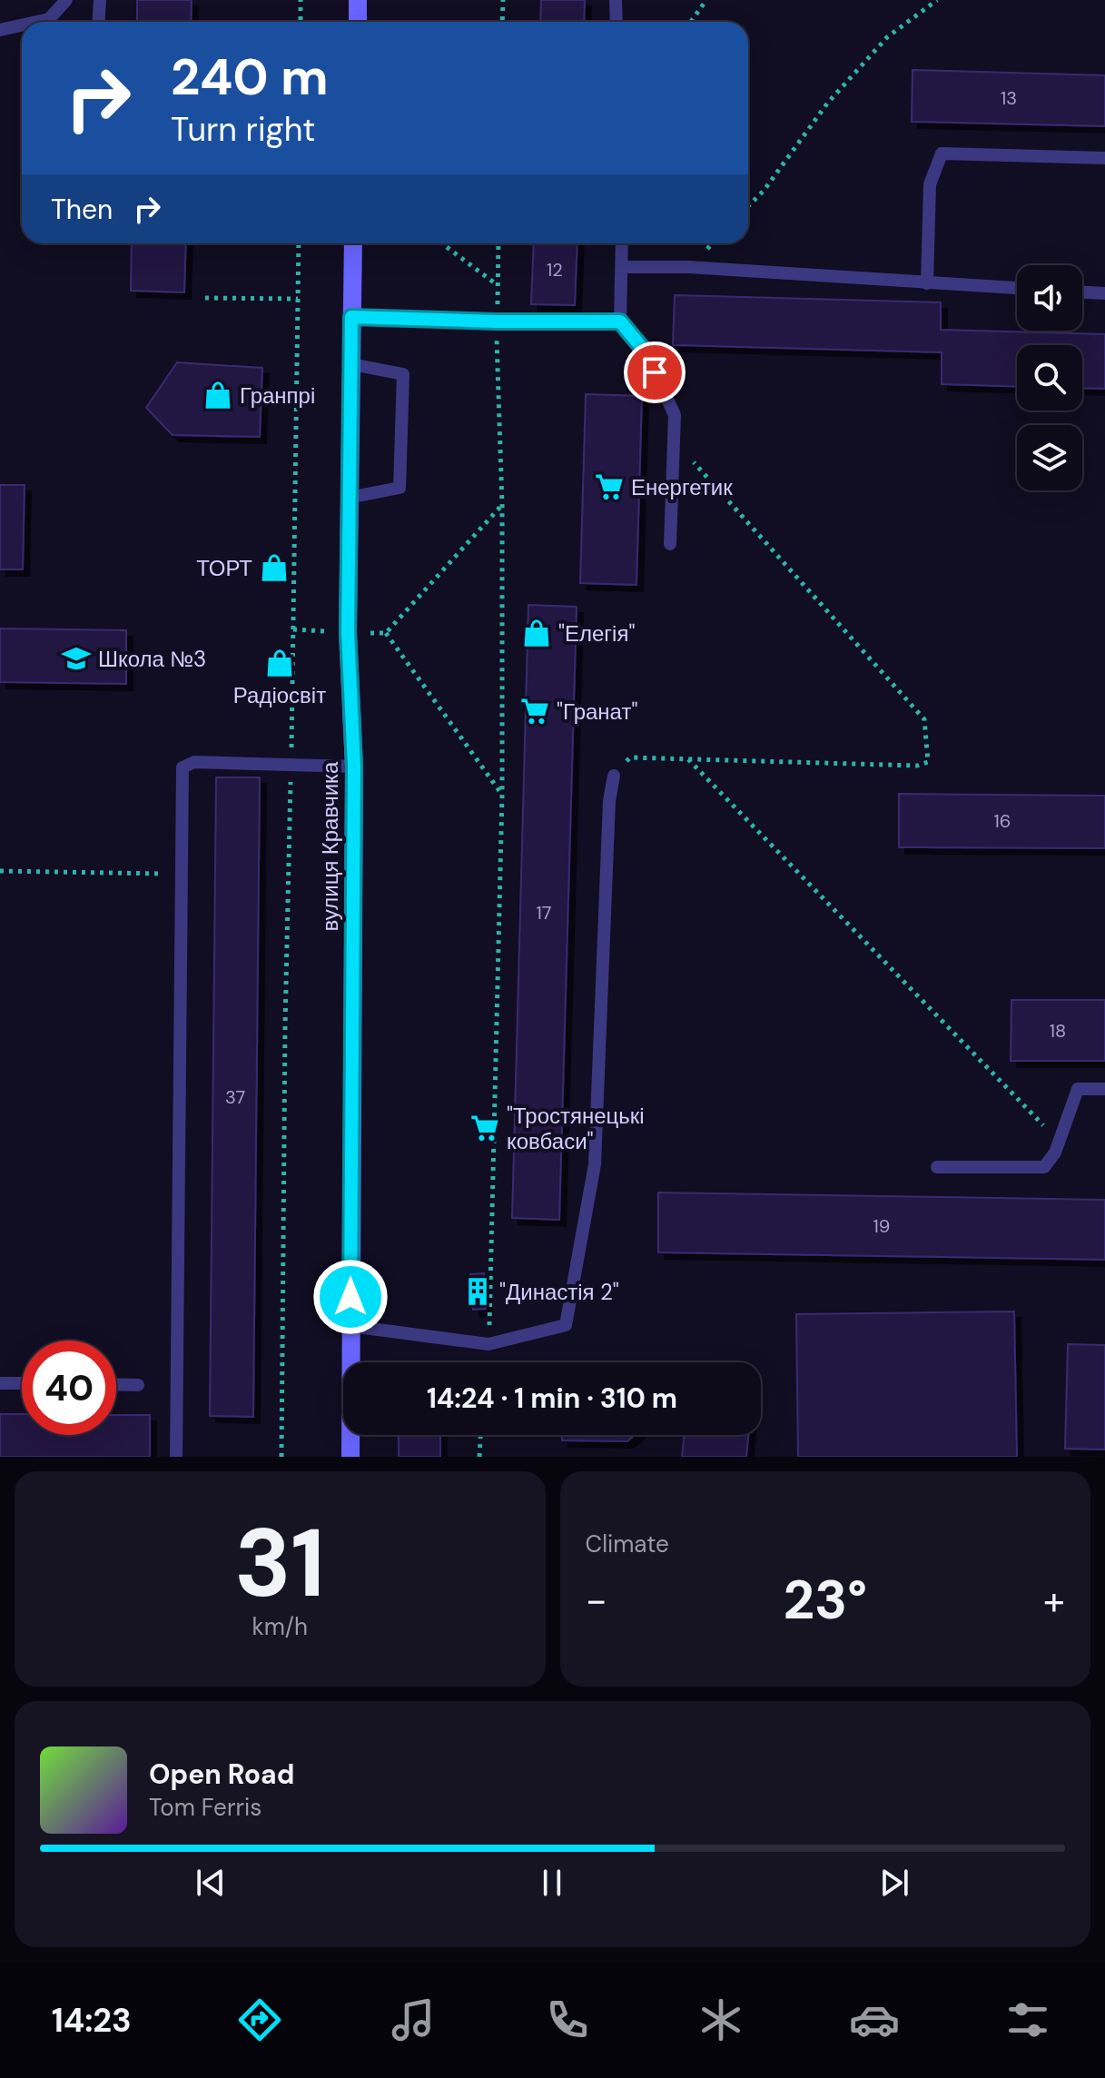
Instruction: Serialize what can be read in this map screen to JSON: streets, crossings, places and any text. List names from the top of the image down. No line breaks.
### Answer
{"streets":{"street":["вулиця Кравчика"]},"places":{"shop":["Гранпрі","ТОРТ","\"Елегія\"","Радіосвіт"],"supermarket":["Енергетик","\"Гранат\"","\"Тростянецькі ковбаси\""],"school or university":["Школа №3"],"building":["\"Династія 2\""]},"house_numbers":["13","12","16","17","18","37","19"],"page":{"turn":["240 m","Turn right"],"then":"Then","limit":"40","trip":"14:24 · 1 min · 310 m","tile":[["31","km/h"],"Climate"],"heat":["−","23°","+"],"song":["Open Road","Tom Ferris"],"tabs":"14:23"}}
